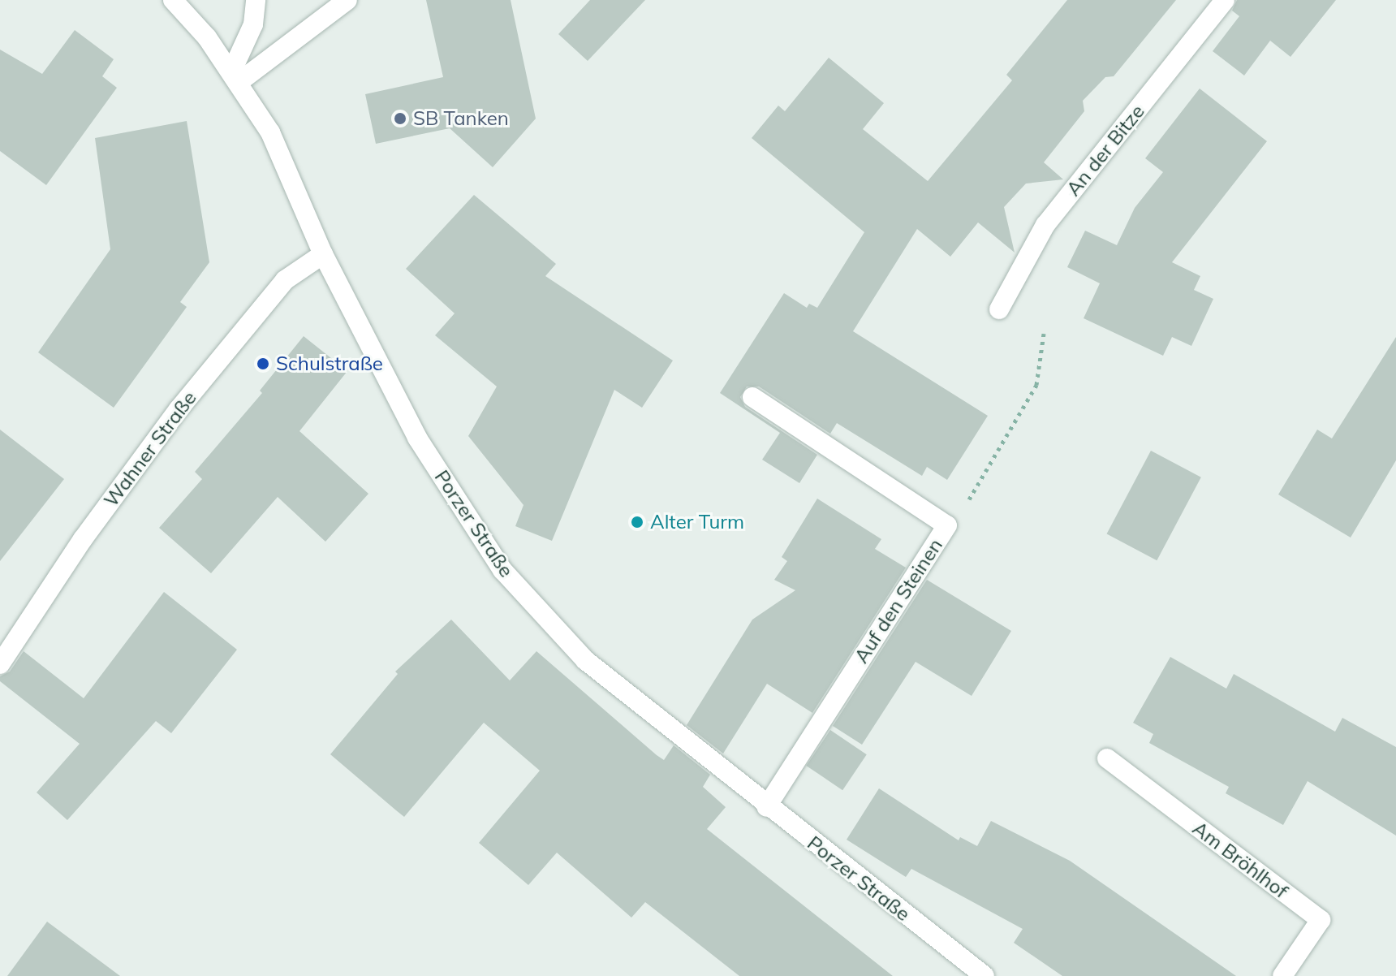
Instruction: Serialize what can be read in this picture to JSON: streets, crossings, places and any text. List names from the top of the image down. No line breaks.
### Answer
{"streets":{"main road":["An der Bitze","Wahner Straße","Porzer Straße","Auf den Steinen","Am Bröhlhof"]},"crossings":[["Wahner Straße","Porzer Straße"],["Porzer Straße","Auf den Steinen"]],"places":["SB Tanken","Schulstraße","Alter Turm"]}
